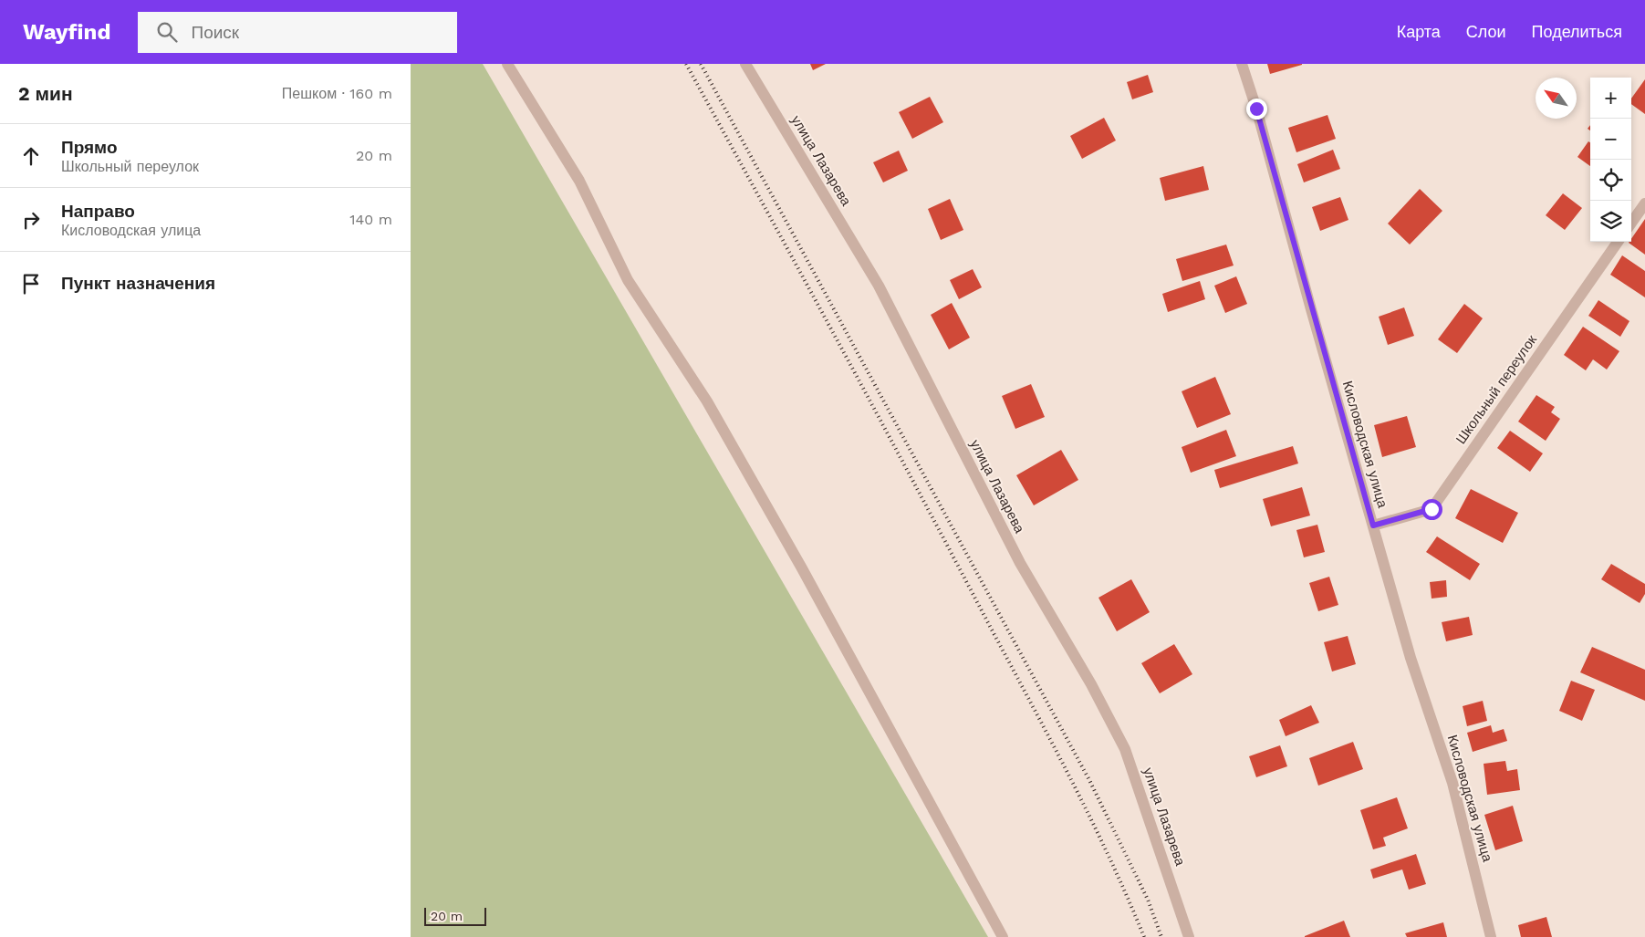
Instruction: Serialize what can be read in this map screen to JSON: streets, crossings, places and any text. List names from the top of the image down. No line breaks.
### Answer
{"streets":{"street":["улица Лазарева","Школьный переулок","Кисловодская улица"]},"crossings":[["Школьный переулок","Кисловодская улица"]],"scale_bar":"20 m","north":"top left","page":{"header":"Wayfind","search":"Поиск","nav":["Карта","Слои","Поделиться"],"heading":["2 мин","Пешком · 160 m"],"map_buttons":["+","−"],"list":[["Прямо","Школьный переулок","20 m"],["Направо","Кисловодская улица","140 m"],"Пункт назначения"],"scale":"20 m"}}
